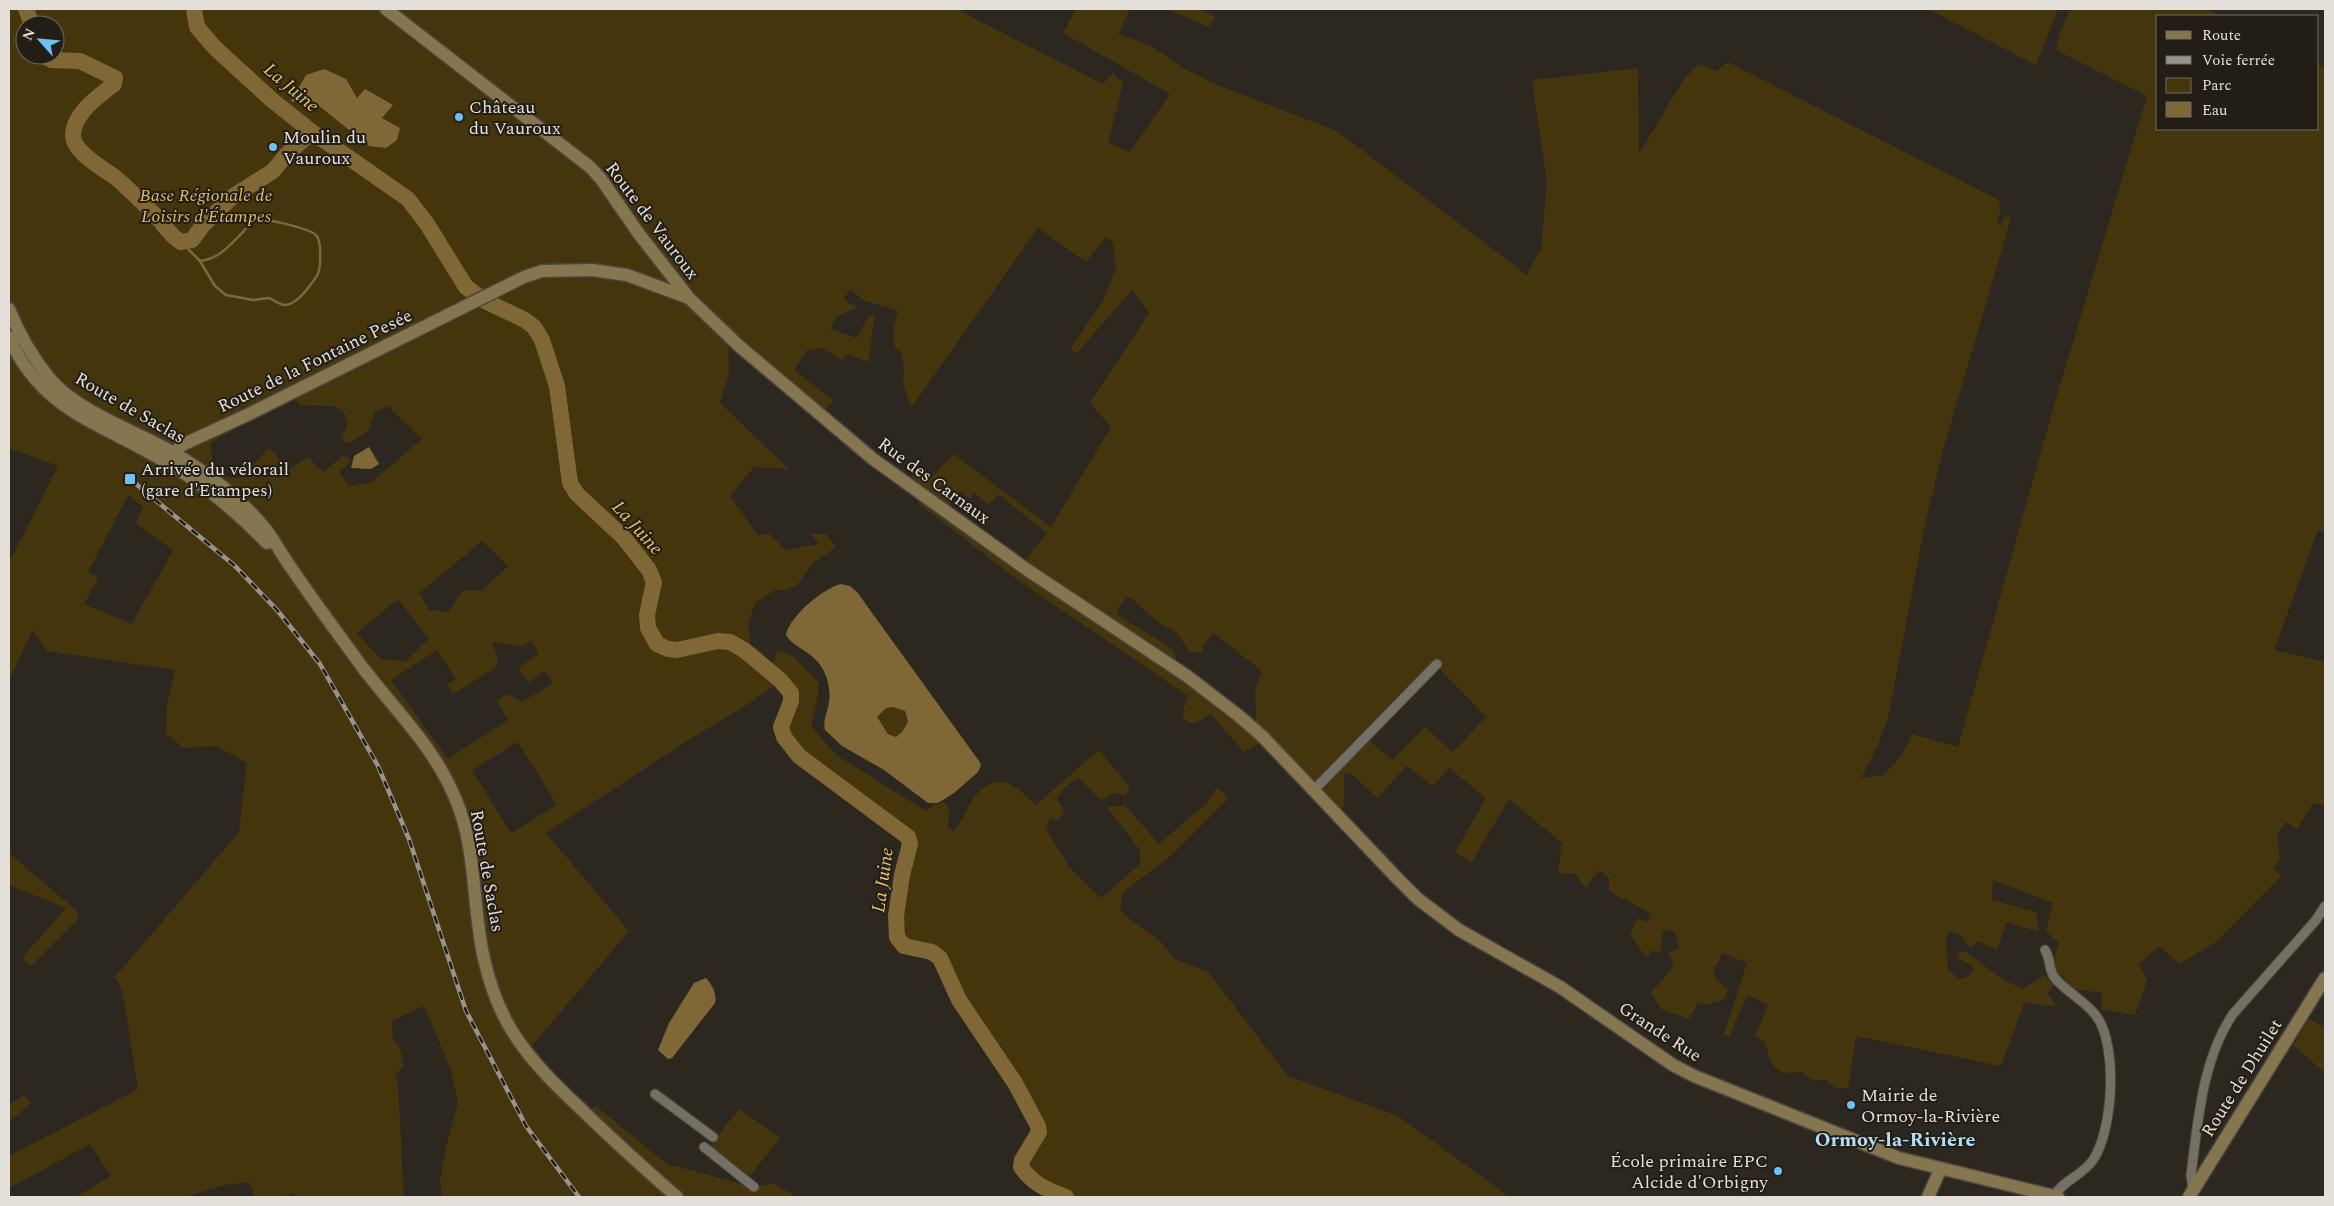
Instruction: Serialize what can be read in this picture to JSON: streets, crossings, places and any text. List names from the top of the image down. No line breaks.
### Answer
{"streets":{"street":["Route de Vauroux","Route de la Fontaine Pesée","Route de Saclas","Rue des Carnaux","Grande Rue","Route de Dhuilet"]},"crossings":[["Route de Vauroux","Rue des Carnaux"],["Route de la Fontaine Pesée","Route de Saclas"],["Route de la Fontaine Pesée","Rue des Carnaux"],["Rue des Carnaux","Grande Rue"]],"districts":["Ormoy-la-Rivière"],"water":["La Juine"],"parks":["Base Régionale de Loisirs d'Étampes"],"places":{"other":["Château du Vauroux","Moulin du Vauroux","Mairie de Ormoy-la-Rivière","École primaire EPC Alcide d'Orbigny"],"transit":["Arrivée du vélorail (gare d'Etampes)"]},"legend":["Route","Voie ferrée","Parc","Eau"],"north":"top left"}
